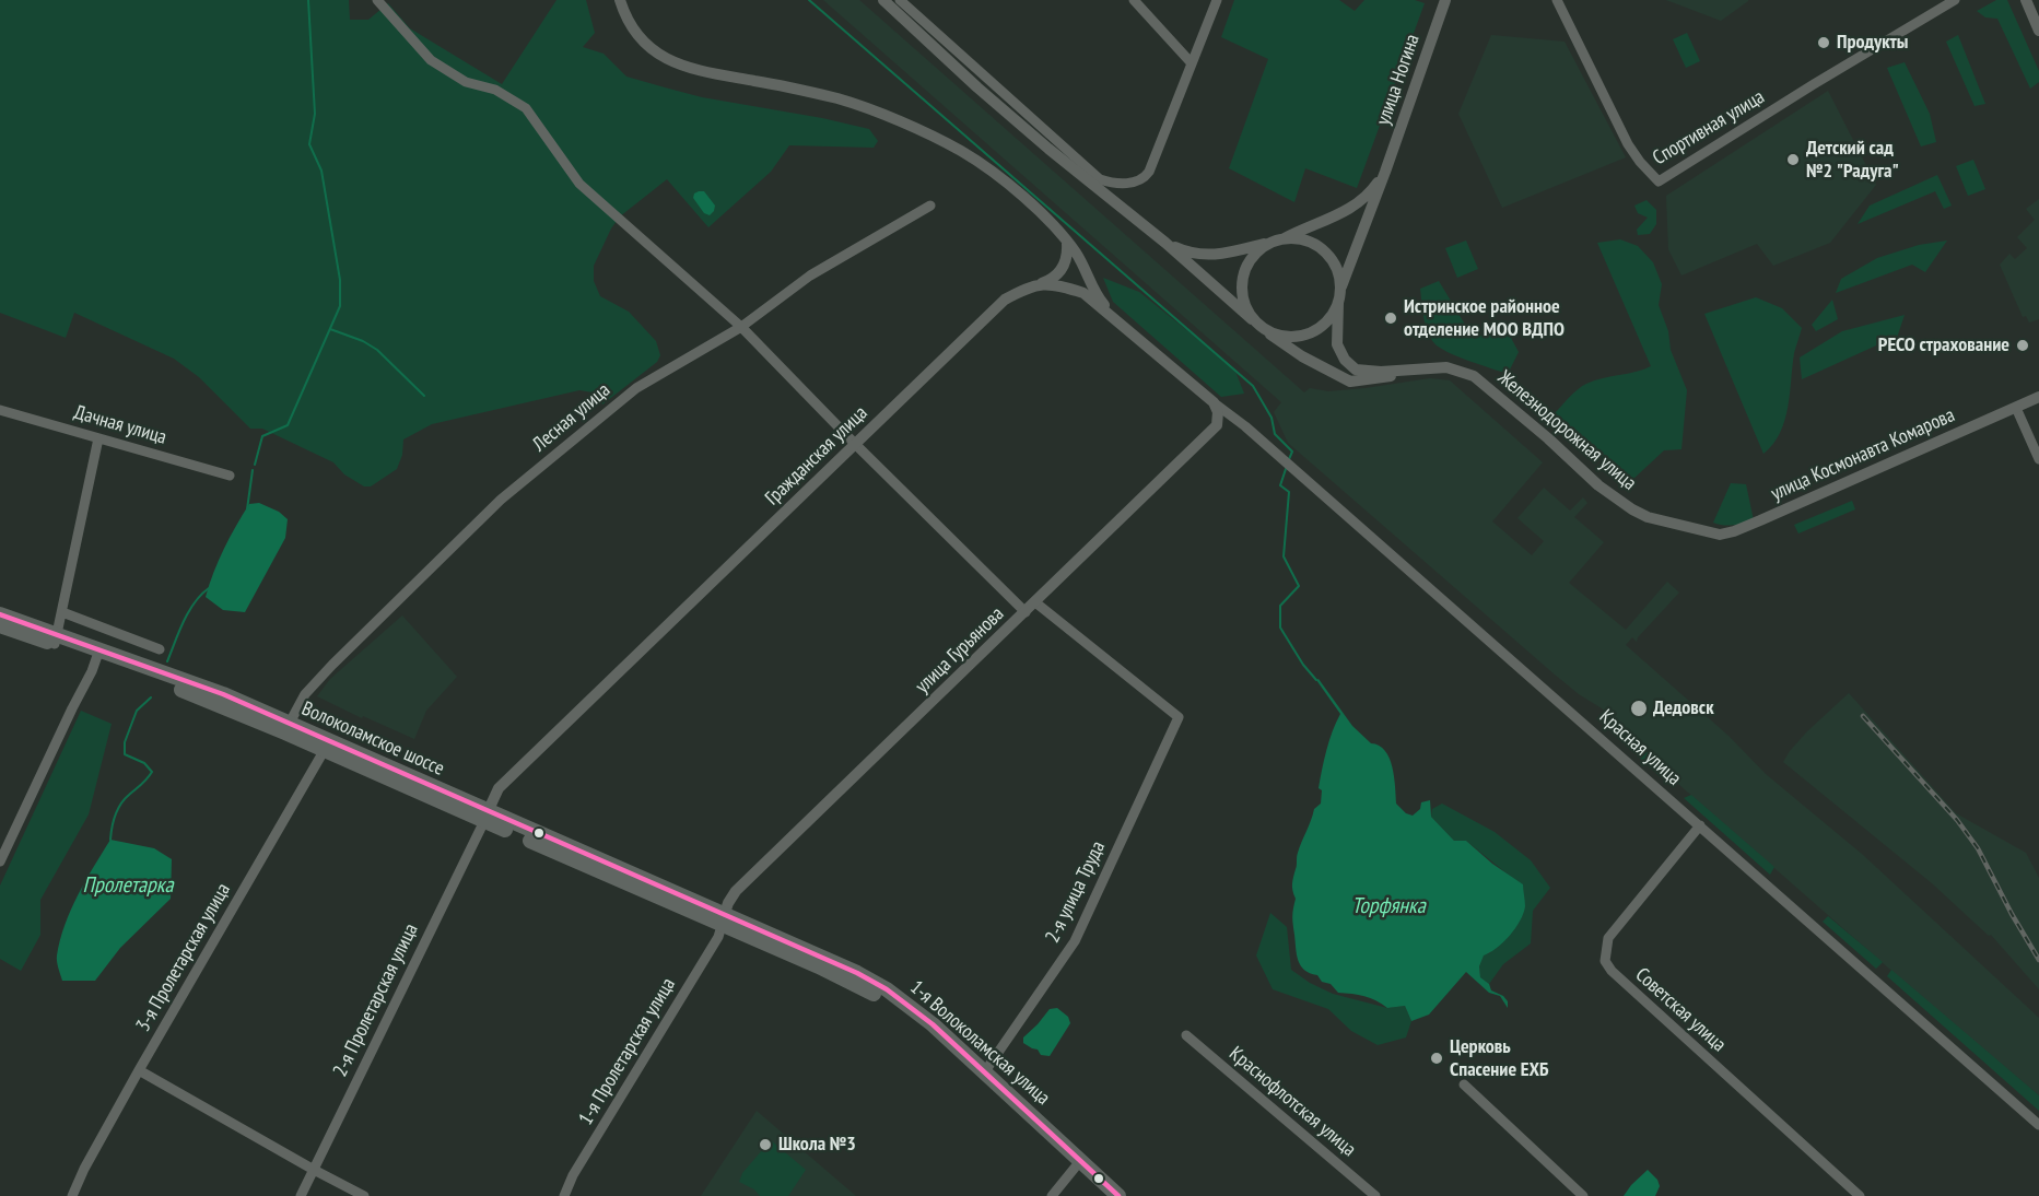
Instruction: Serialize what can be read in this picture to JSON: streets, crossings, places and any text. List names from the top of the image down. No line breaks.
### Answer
{"streets":{"main road":["Волоколамское шоссе","1-я Волоколамская улица"],"street":["улица Ногина","Спортивная улица","Лесная улица","Дачная улица","Железнодорожная улица","улица Космонавта Комарова","Гражданская улица","улица Гурьянова","Красная улица","2-я улица Труда","3-я Пролетарская улица","2-я Пролетарская улица","Советская улица","1-я Пролетарская улица","Краснофлотская улица"]},"crossings":[["улица Ногина","Железнодорожная улица"],["Лесная улица","Волоколамское шоссе"],["Железнодорожная улица","улица Космонавта Комарова"],["Гражданская улица","улица Гурьянова"],["Гражданская улица","Волоколамское шоссе"],["Гражданская улица","Красная улица"],["Гражданская улица","2-я Пролетарская улица"],["улица Гурьянова","Волоколамское шоссе"],["улица Гурьянова","Красная улица"],["улица Гурьянова","2-я улица Труда"],["улица Гурьянова","1-я Волоколамская улица"],["улица Гурьянова","1-я Пролетарская улица"],["Волоколамское шоссе","3-я Пролетарская улица"],["Волоколамское шоссе","2-я Пролетарская улица"],["Волоколамское шоссе","1-я Волоколамская улица"],["Волоколамское шоссе","1-я Пролетарская улица"],["Красная улица","Советская улица"],["2-я улица Труда","1-я Волоколамская улица"],["1-я Волоколамская улица","1-я Пролетарская улица"]],"water":["Пролетарка","Торфянка"],"places":["Продукты","Детский сад №2 \"Радуга\"","Истринское районное отделение МОО ВДПО","РЕСО страхование","Дедовск","Церковь Спасение ЕХБ","Школа №3"]}
